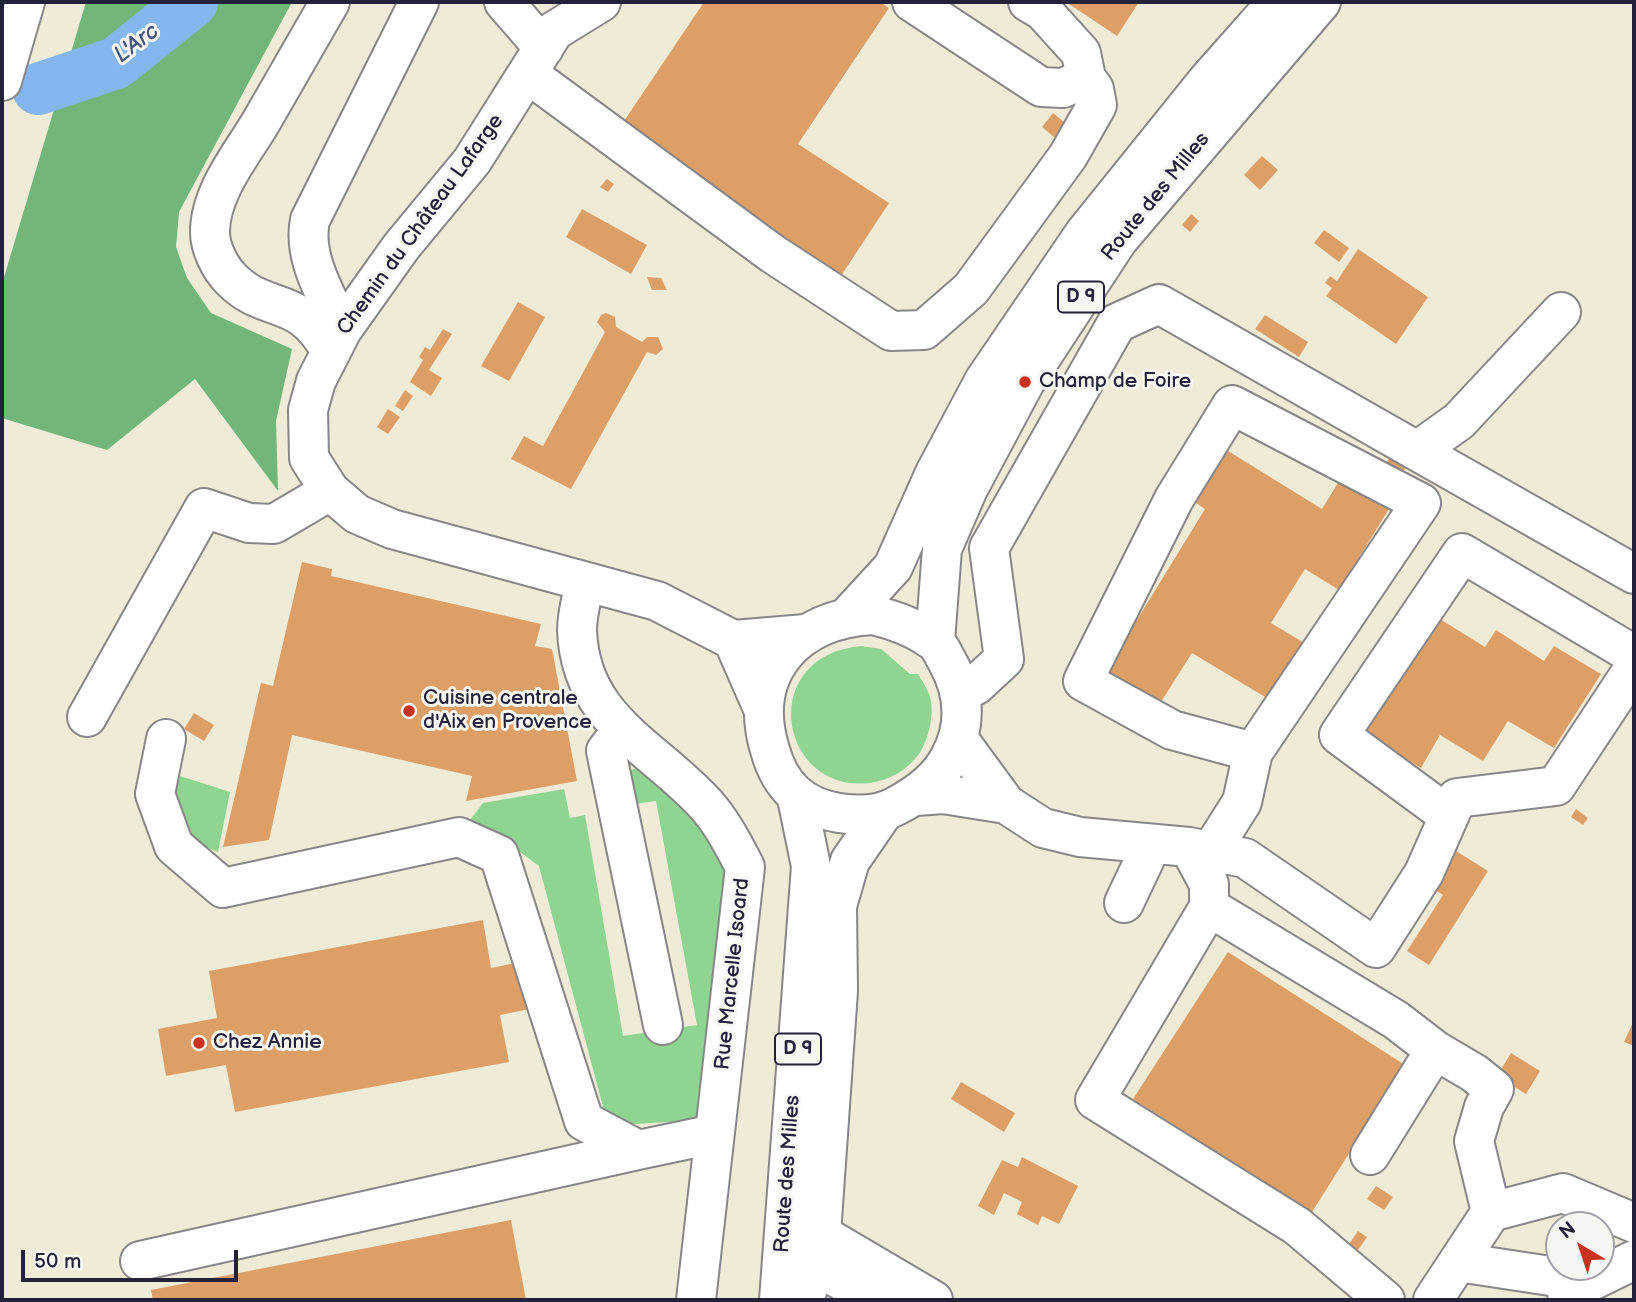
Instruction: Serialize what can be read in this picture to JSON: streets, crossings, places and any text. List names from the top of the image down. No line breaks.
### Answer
{"streets":{"main road":["Route des Milles","Chemin du Château Lafarge","D 9","Rue Marcelle Isoard"]},"crossings":[["Chemin du Château Lafarge","Rue Marcelle Isoard"]],"water":["L'Arc"],"places":["Champ de Foire","Cuisine centrale d'Aix en Provence","Chez Annie"],"scale_bar":"50 m","north":"top left"}
